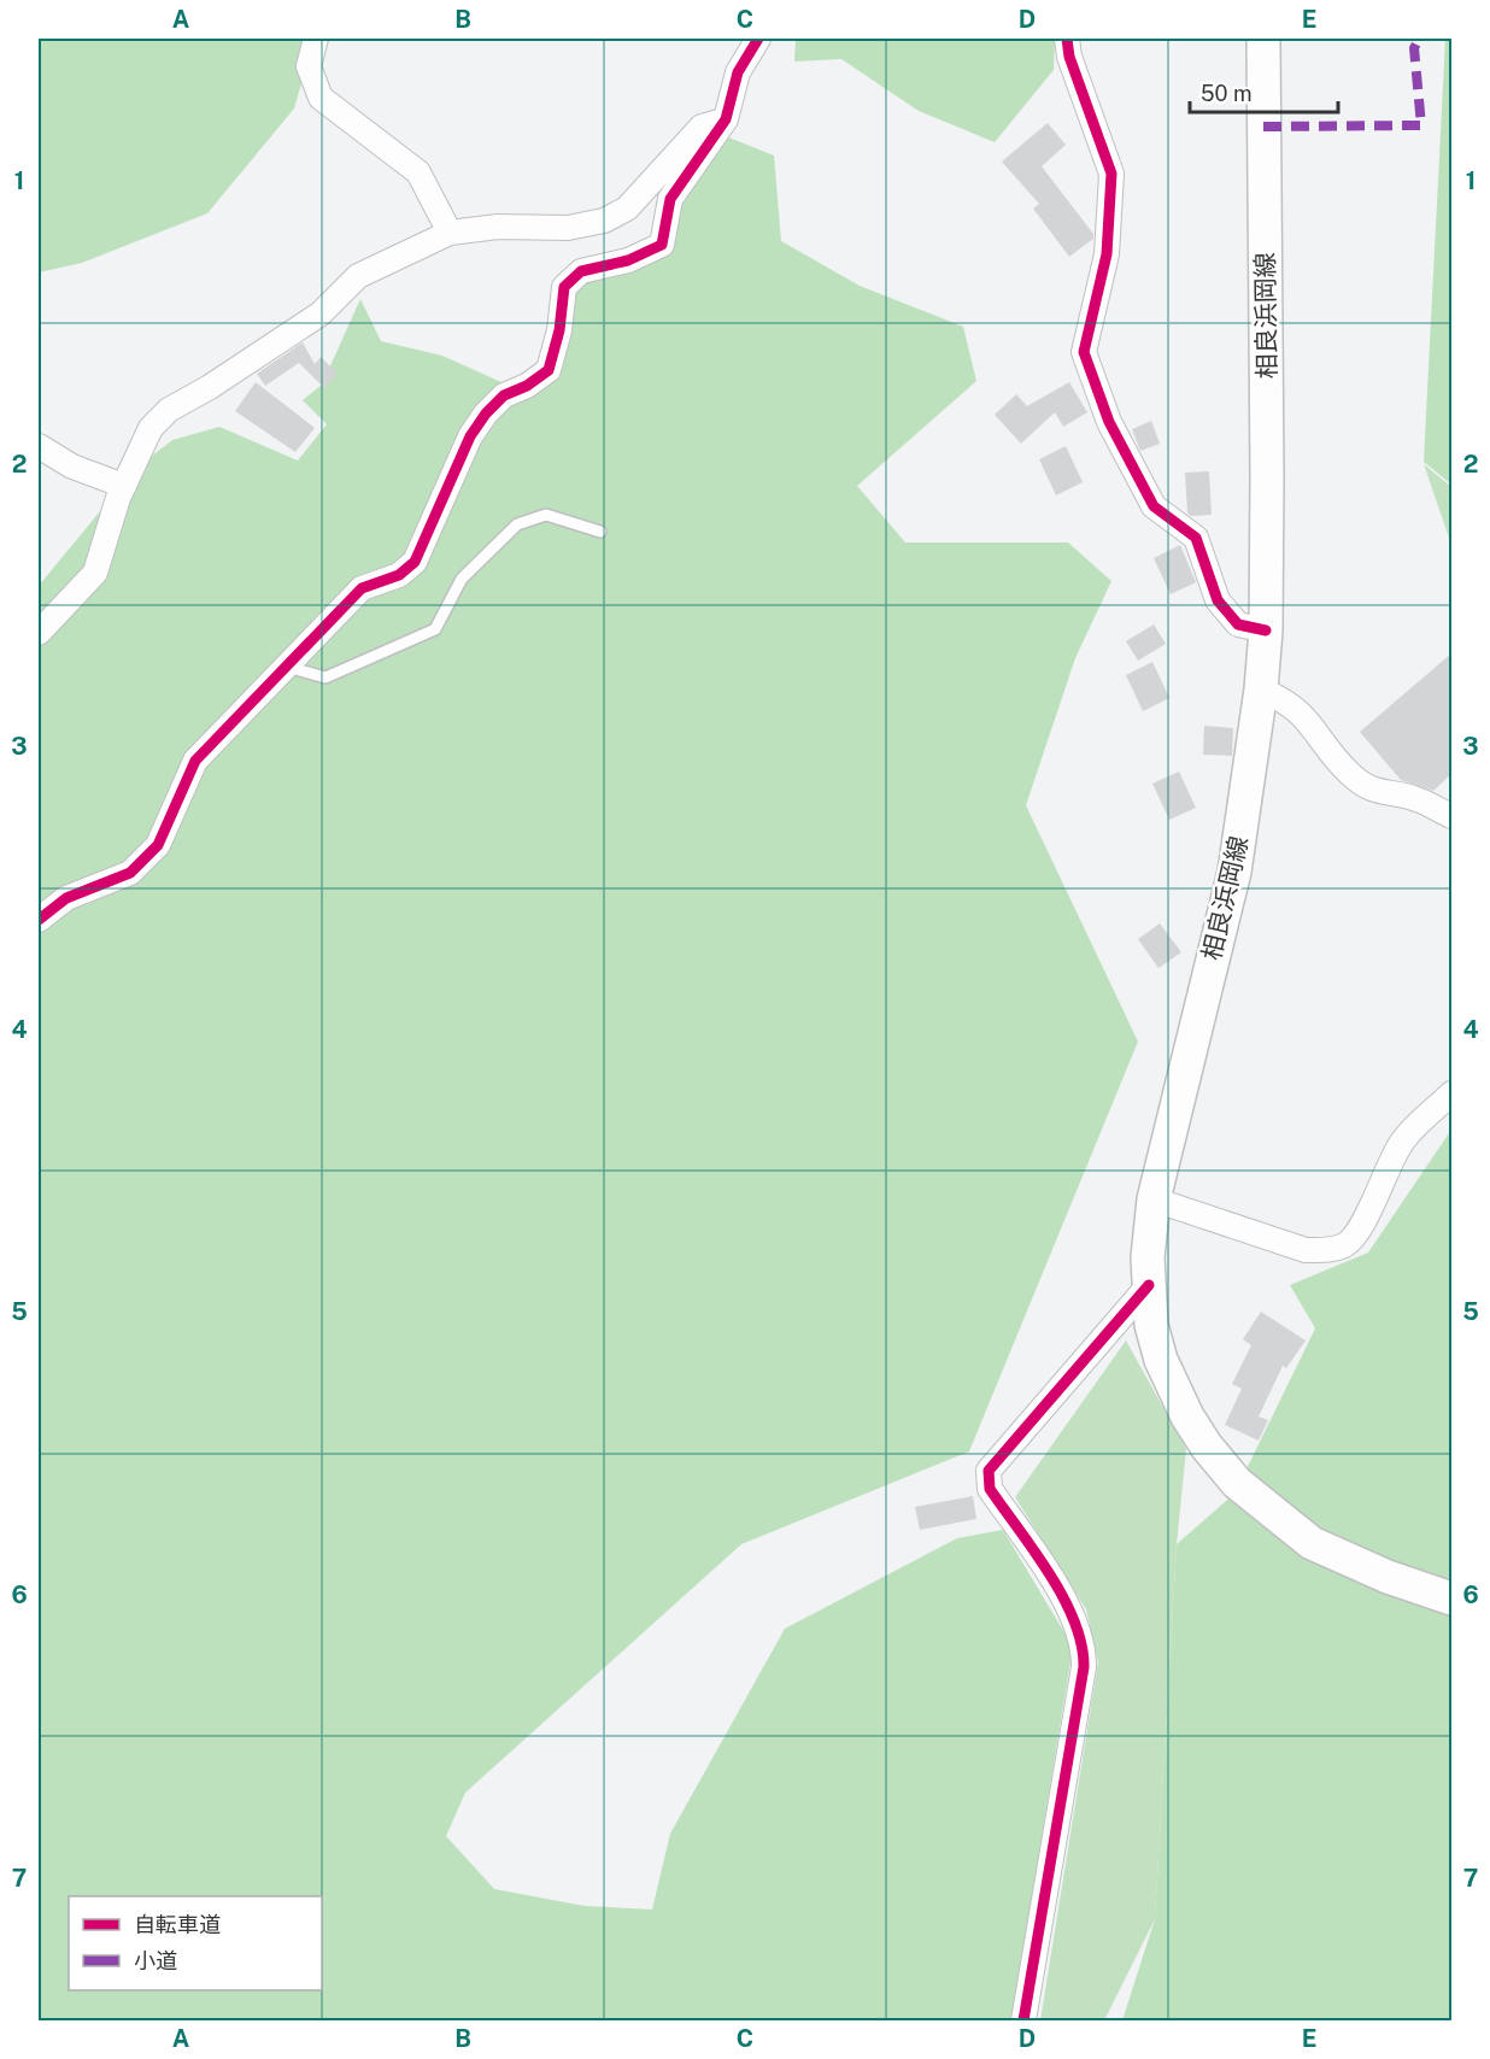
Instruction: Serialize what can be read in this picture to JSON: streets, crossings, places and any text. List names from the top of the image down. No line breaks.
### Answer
{"streets":{"main road":["相良浜岡線"]},"legend":["自転車道","小道"],"scale_bar":"50 m","grid":{"columns":["A","B","C","D","E"],"rows":["1","2","3","4","5","6","7"]}}
